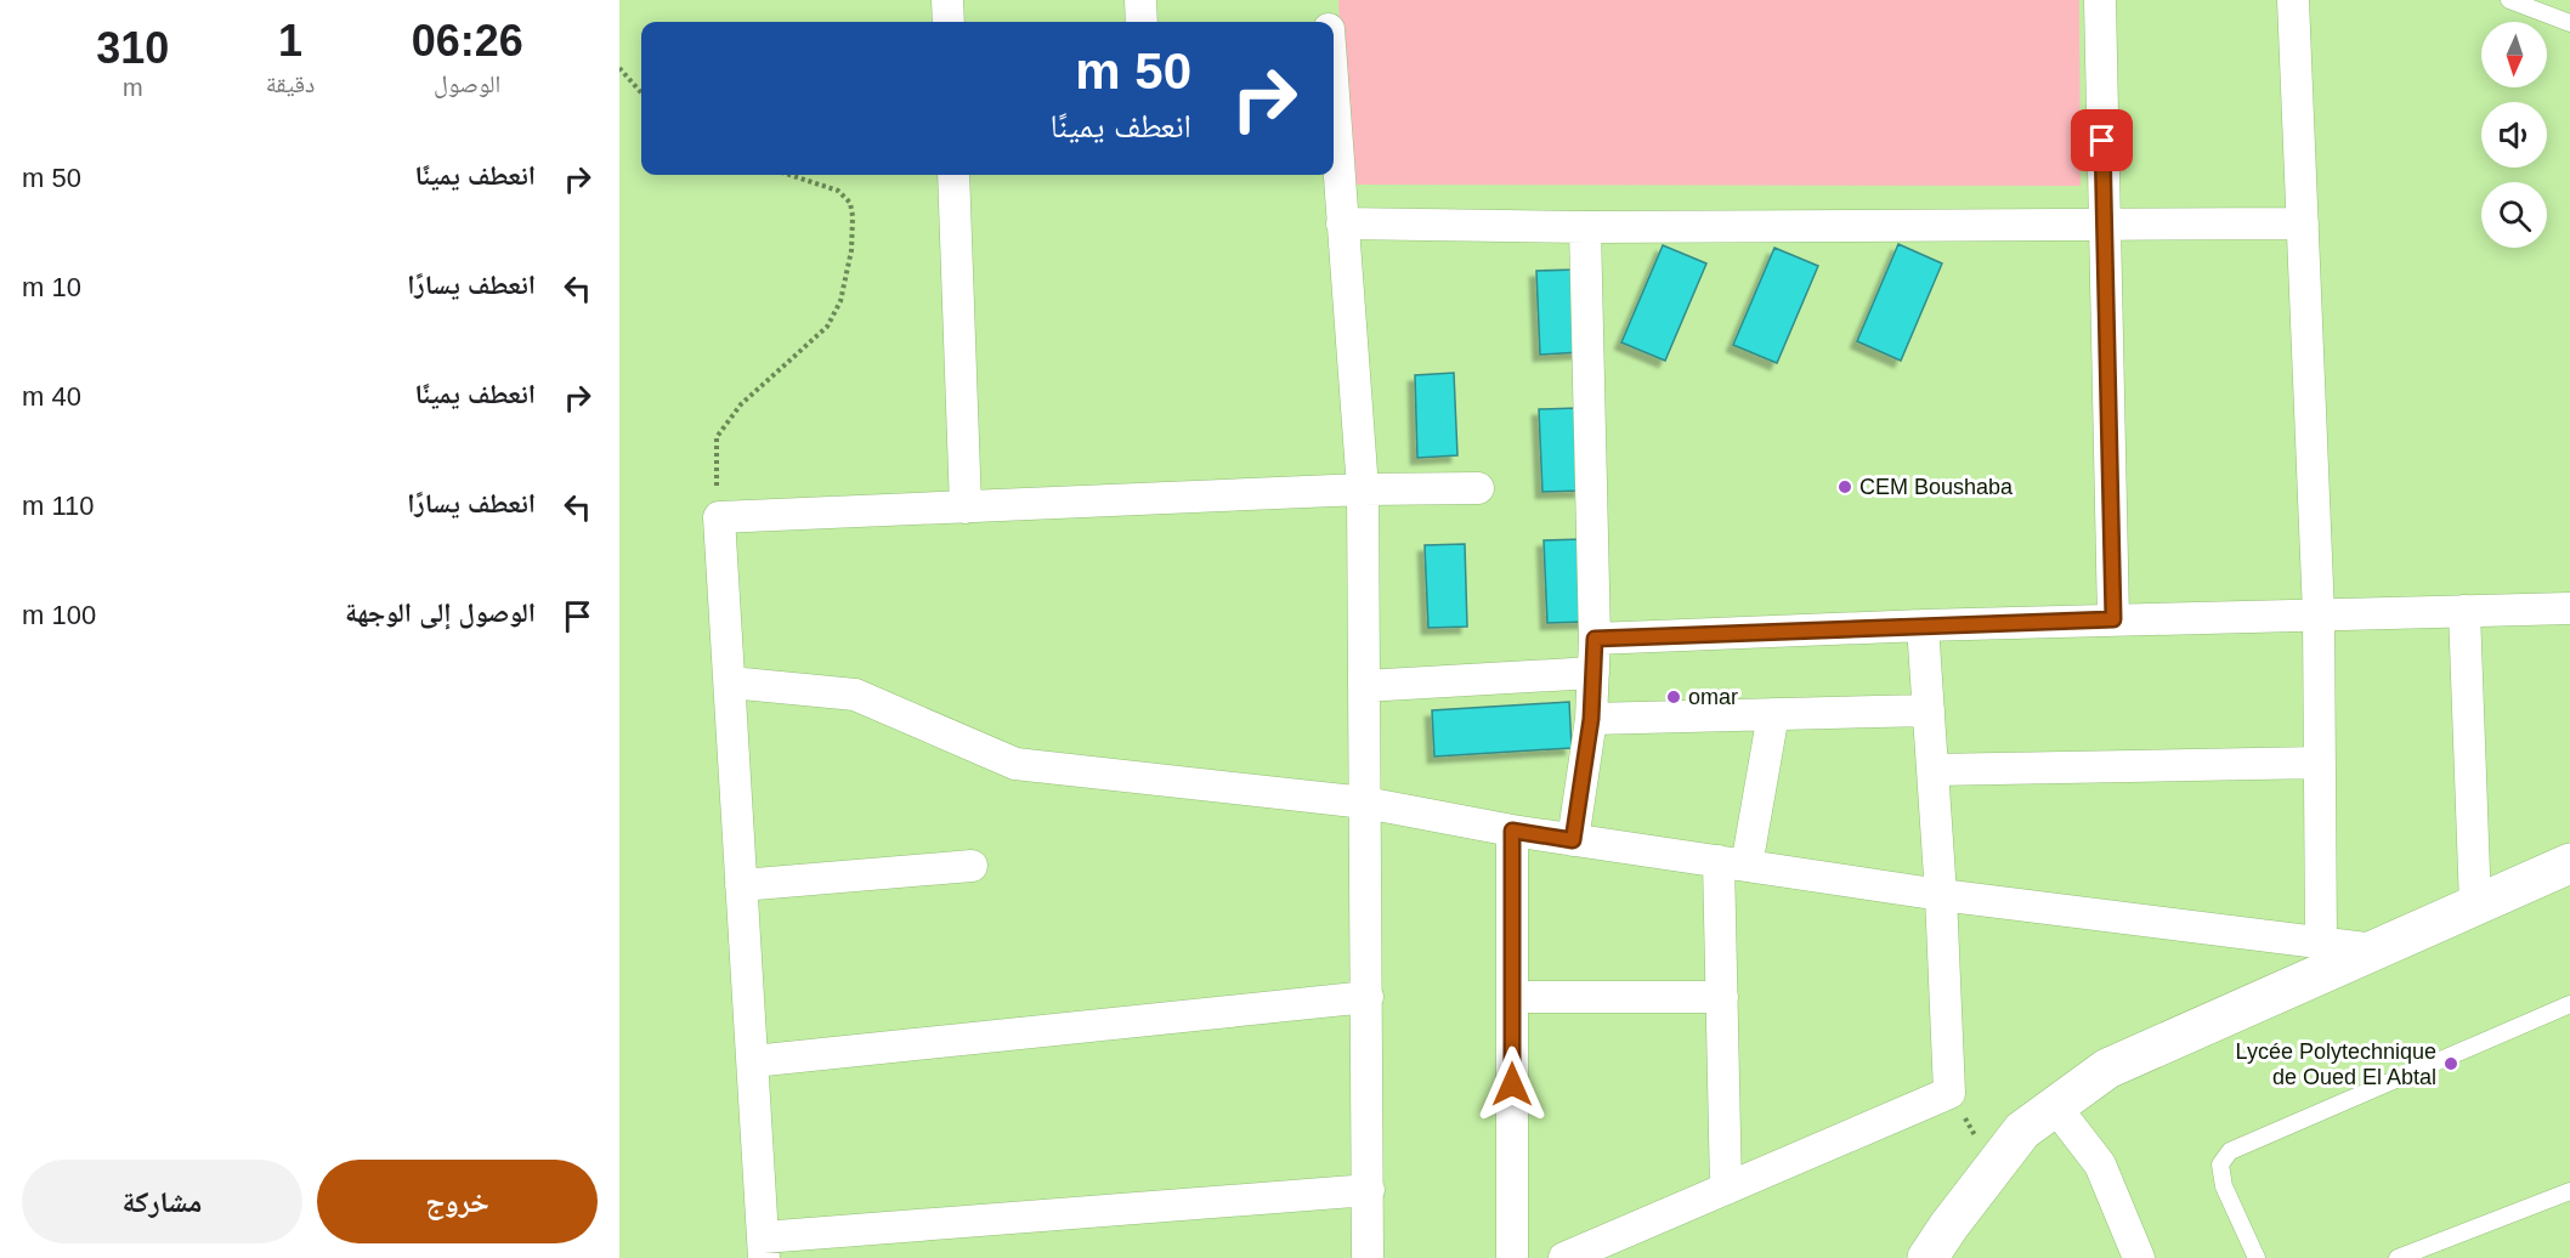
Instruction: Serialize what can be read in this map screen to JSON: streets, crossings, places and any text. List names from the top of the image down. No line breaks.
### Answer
{"places":["CEM Boushaba","omar","Lycée Polytechnique de Oued El Abtal"],"north":"bottom","page":{"eta":["06:26","الوصول","1","دقيقة","310","m"],"turn":["50 m","انعطف يمينًا"],"list":[{"name":"انعطف يمينًا","value":"50 m"},{"name":"انعطف يسارًا","value":"10 m"},{"name":"انعطف يمينًا","value":"40 m"},{"name":"انعطف يسارًا","value":"110 m"},{"name":"الوصول إلى الوجهة","value":"100 m"}],"buttons":["خروج","مشاركة"]}}
